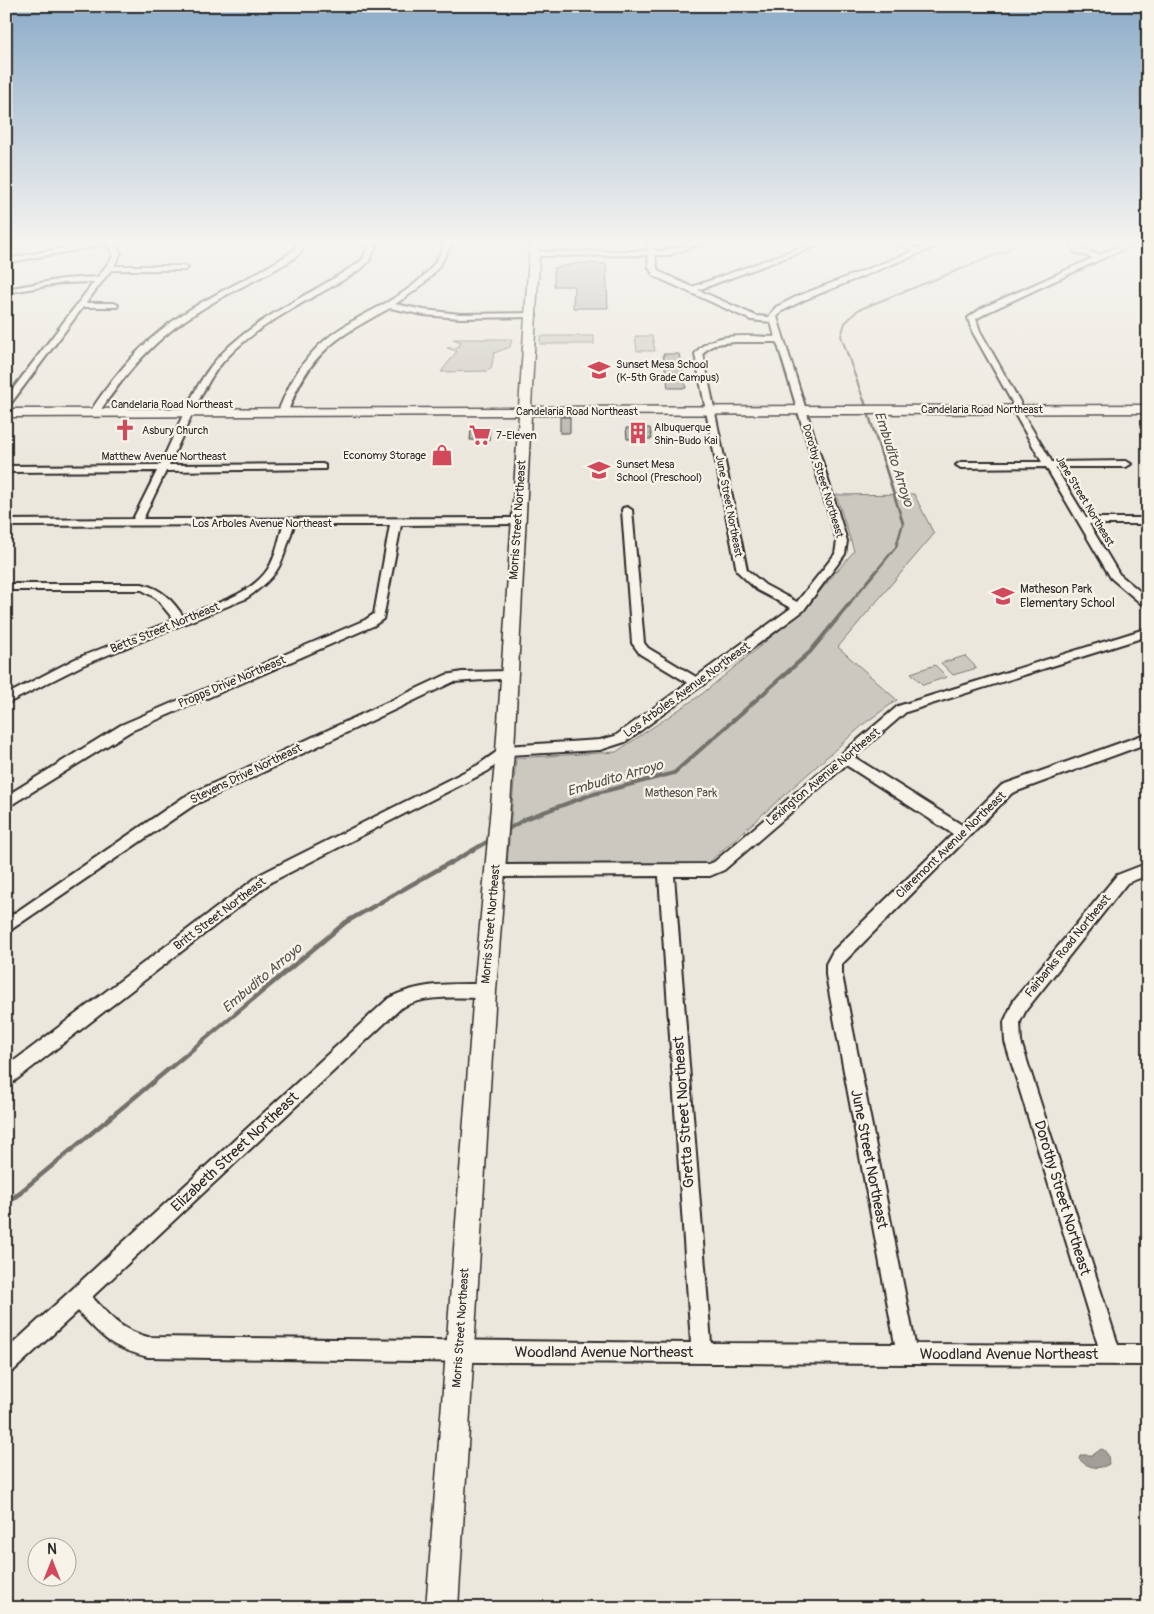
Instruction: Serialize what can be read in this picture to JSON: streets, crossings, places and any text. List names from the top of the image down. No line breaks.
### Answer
{"streets":{"main road":["Candelaria Road Northeast","Morris Street Northeast"],"street":["Matthew Avenue Northeast","Dorothy Street Northeast","Jane Street Northeast","June Street Northeast","Los Arboles Avenue Northeast","Betts Street Northeast","Propps Drive Northeast","Stevens Drive Northeast","Lexington Avenue Northeast","Claremont Avenue Northeast","Britt Street Northeast","Fairbanks Road Northeast","Gretta Street Northeast","Elizabeth Street Northeast","Woodland Avenue Northeast"]},"crossings":[["Candelaria Road Northeast","Dorothy Street Northeast"],["Candelaria Road Northeast","Jane Street Northeast"],["Candelaria Road Northeast","June Street Northeast"],["Candelaria Road Northeast","Morris Street Northeast"],["Dorothy Street Northeast","June Street Northeast"],["Dorothy Street Northeast","Los Arboles Avenue Northeast"],["Dorothy Street Northeast","Fairbanks Road Northeast"],["Dorothy Street Northeast","Woodland Avenue Northeast"],["June Street Northeast","Los Arboles Avenue Northeast"],["June Street Northeast","Claremont Avenue Northeast"],["June Street Northeast","Woodland Avenue Northeast"],["Morris Street Northeast","Los Arboles Avenue Northeast"],["Morris Street Northeast","Stevens Drive Northeast"],["Morris Street Northeast","Lexington Avenue Northeast"],["Morris Street Northeast","Britt Street Northeast"],["Morris Street Northeast","Elizabeth Street Northeast"],["Morris Street Northeast","Woodland Avenue Northeast"],["Los Arboles Avenue Northeast","Betts Street Northeast"],["Los Arboles Avenue Northeast","Propps Drive Northeast"],["Los Arboles Avenue Northeast","Britt Street Northeast"],["Lexington Avenue Northeast","Gretta Street Northeast"],["Gretta Street Northeast","Woodland Avenue Northeast"],["Elizabeth Street Northeast","Woodland Avenue Northeast"]],"water":["Embudito Arroyo"],"parks":["Matheson Park"],"places":{"school or university":["Sunset Mesa School (K-5th Grade Campus)","Sunset Mesa School (Preschool)","Matheson Park Elementary School"],"church":["Asbury Church"],"building":["Albuquerque Shin-Budo Kai"],"supermarket":["7-Eleven"],"shop":["Economy Storage"]},"north":"top"}
